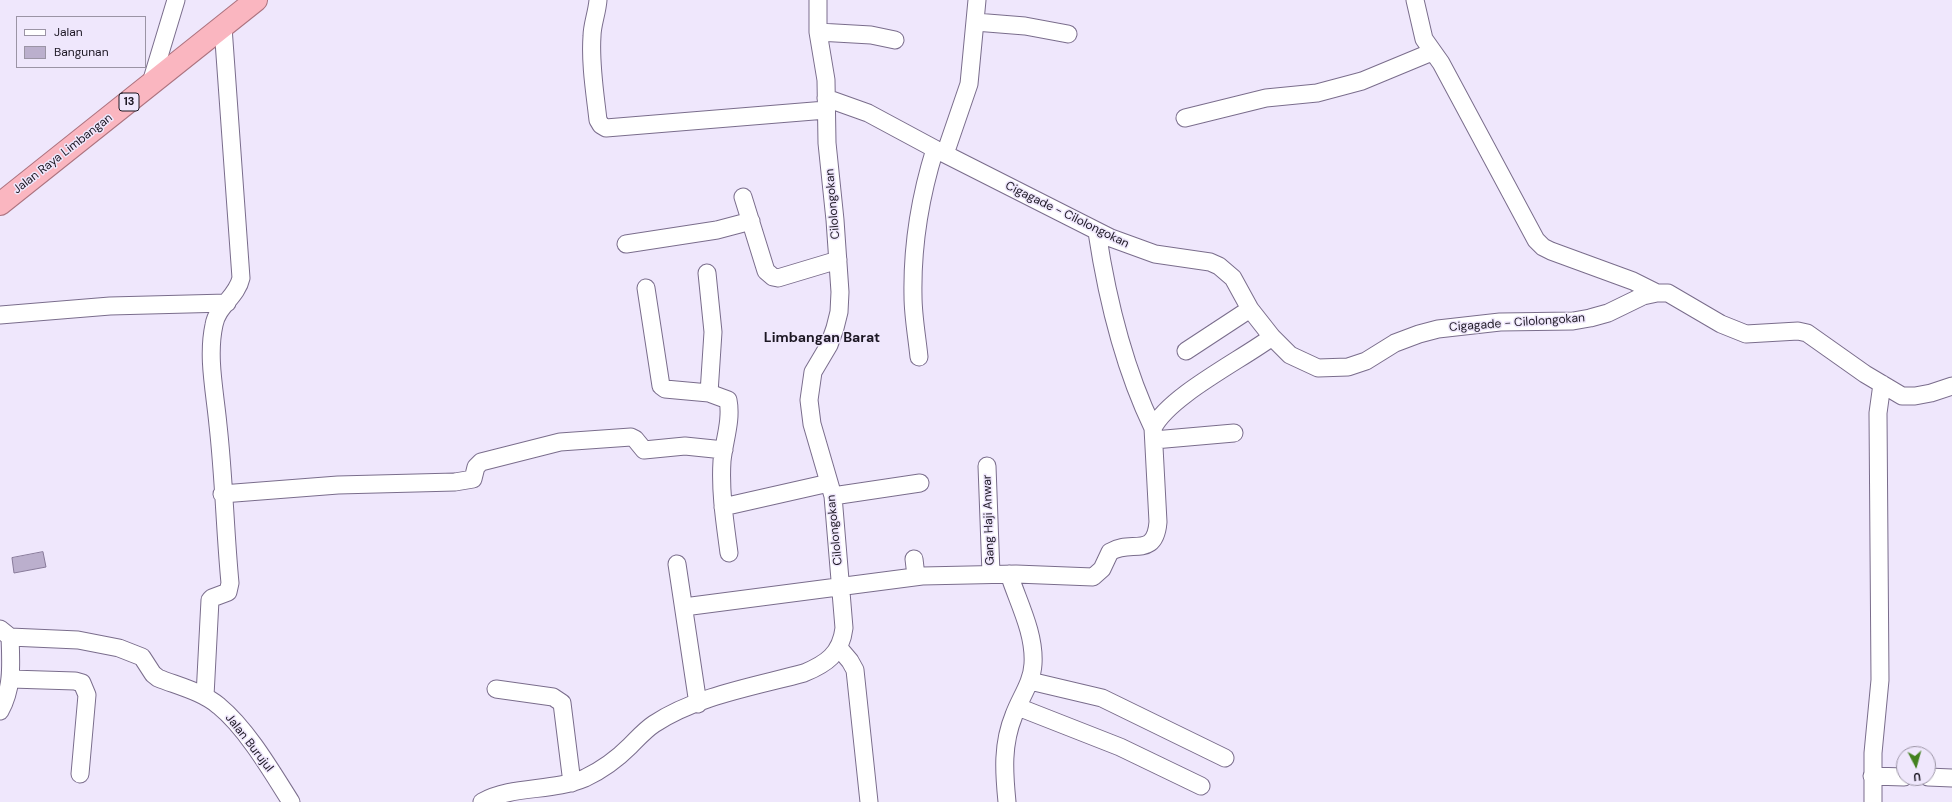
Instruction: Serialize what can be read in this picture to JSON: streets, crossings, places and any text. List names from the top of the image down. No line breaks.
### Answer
{"streets":{"highway":["13","Jalan Raya Limbangan"],"street":["Cilolongokan","Cigagade - Cilolongokan","Gang Haji Anwar","Jalan Burujul"]},"crossings":[["Cilolongokan","Cigagade - Cilolongokan"]],"districts":["Limbangan Barat"],"legend":["Jalan","Bangunan"],"north":"bottom"}
